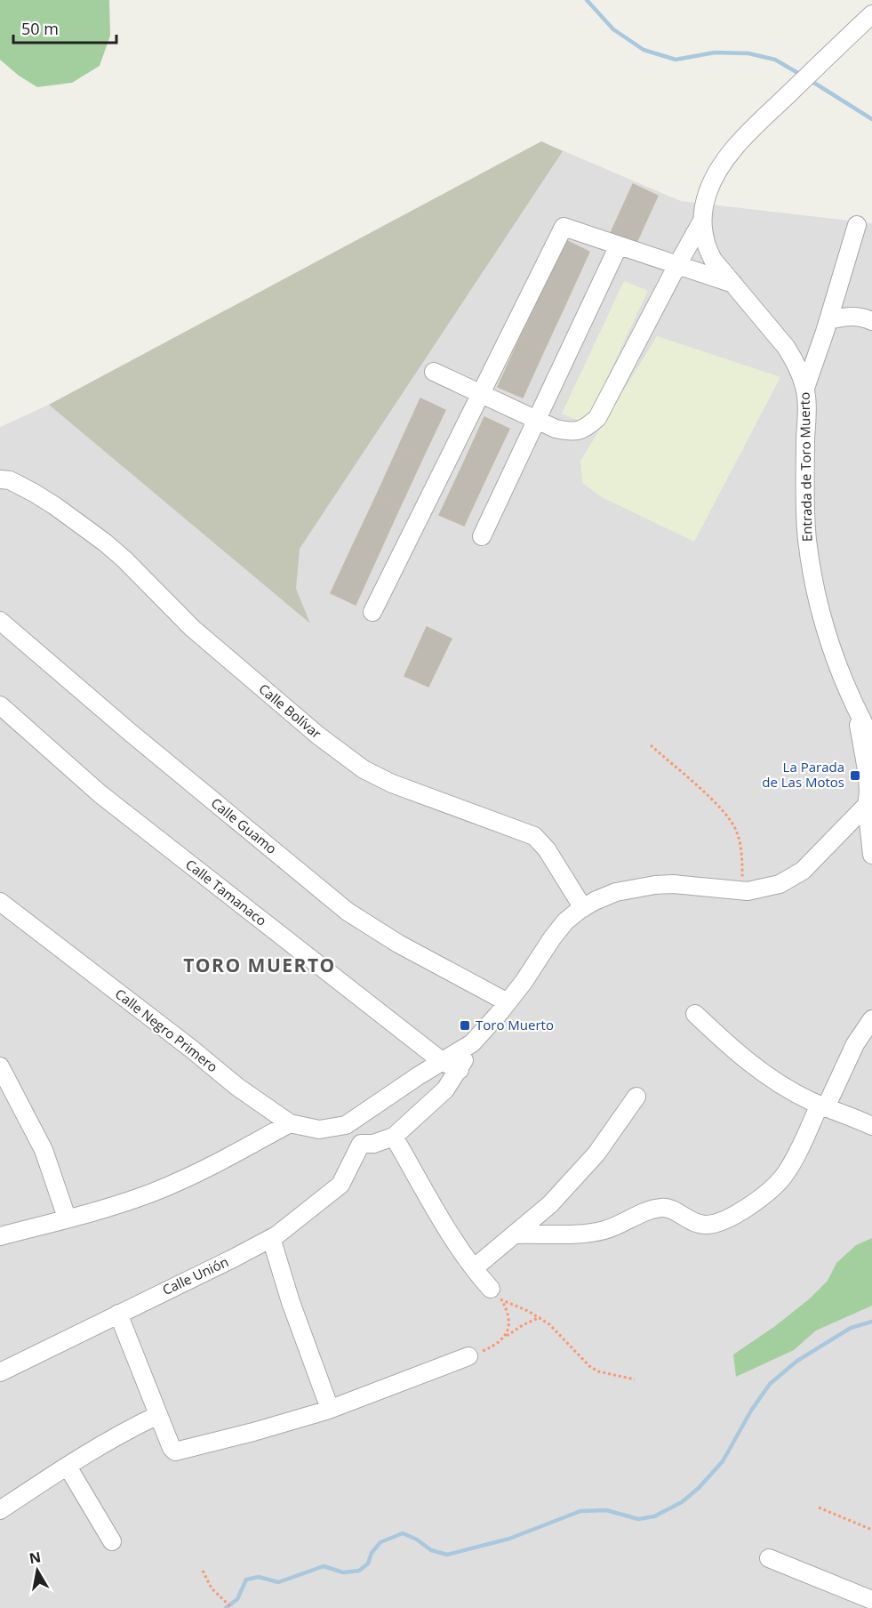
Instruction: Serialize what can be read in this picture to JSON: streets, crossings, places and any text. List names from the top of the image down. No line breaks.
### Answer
{"streets":{"street":["Entrada de Toro Muerto","Calle Bolívar","Calle Guamo","Calle Tamanaco","Calle Negro Primero","Calle Unión"]},"districts":["TORO MUERTO"],"places":{"transit":["La Parada de Las Motos","Toro Muerto"]},"scale_bar":"50 m","north":"top"}
